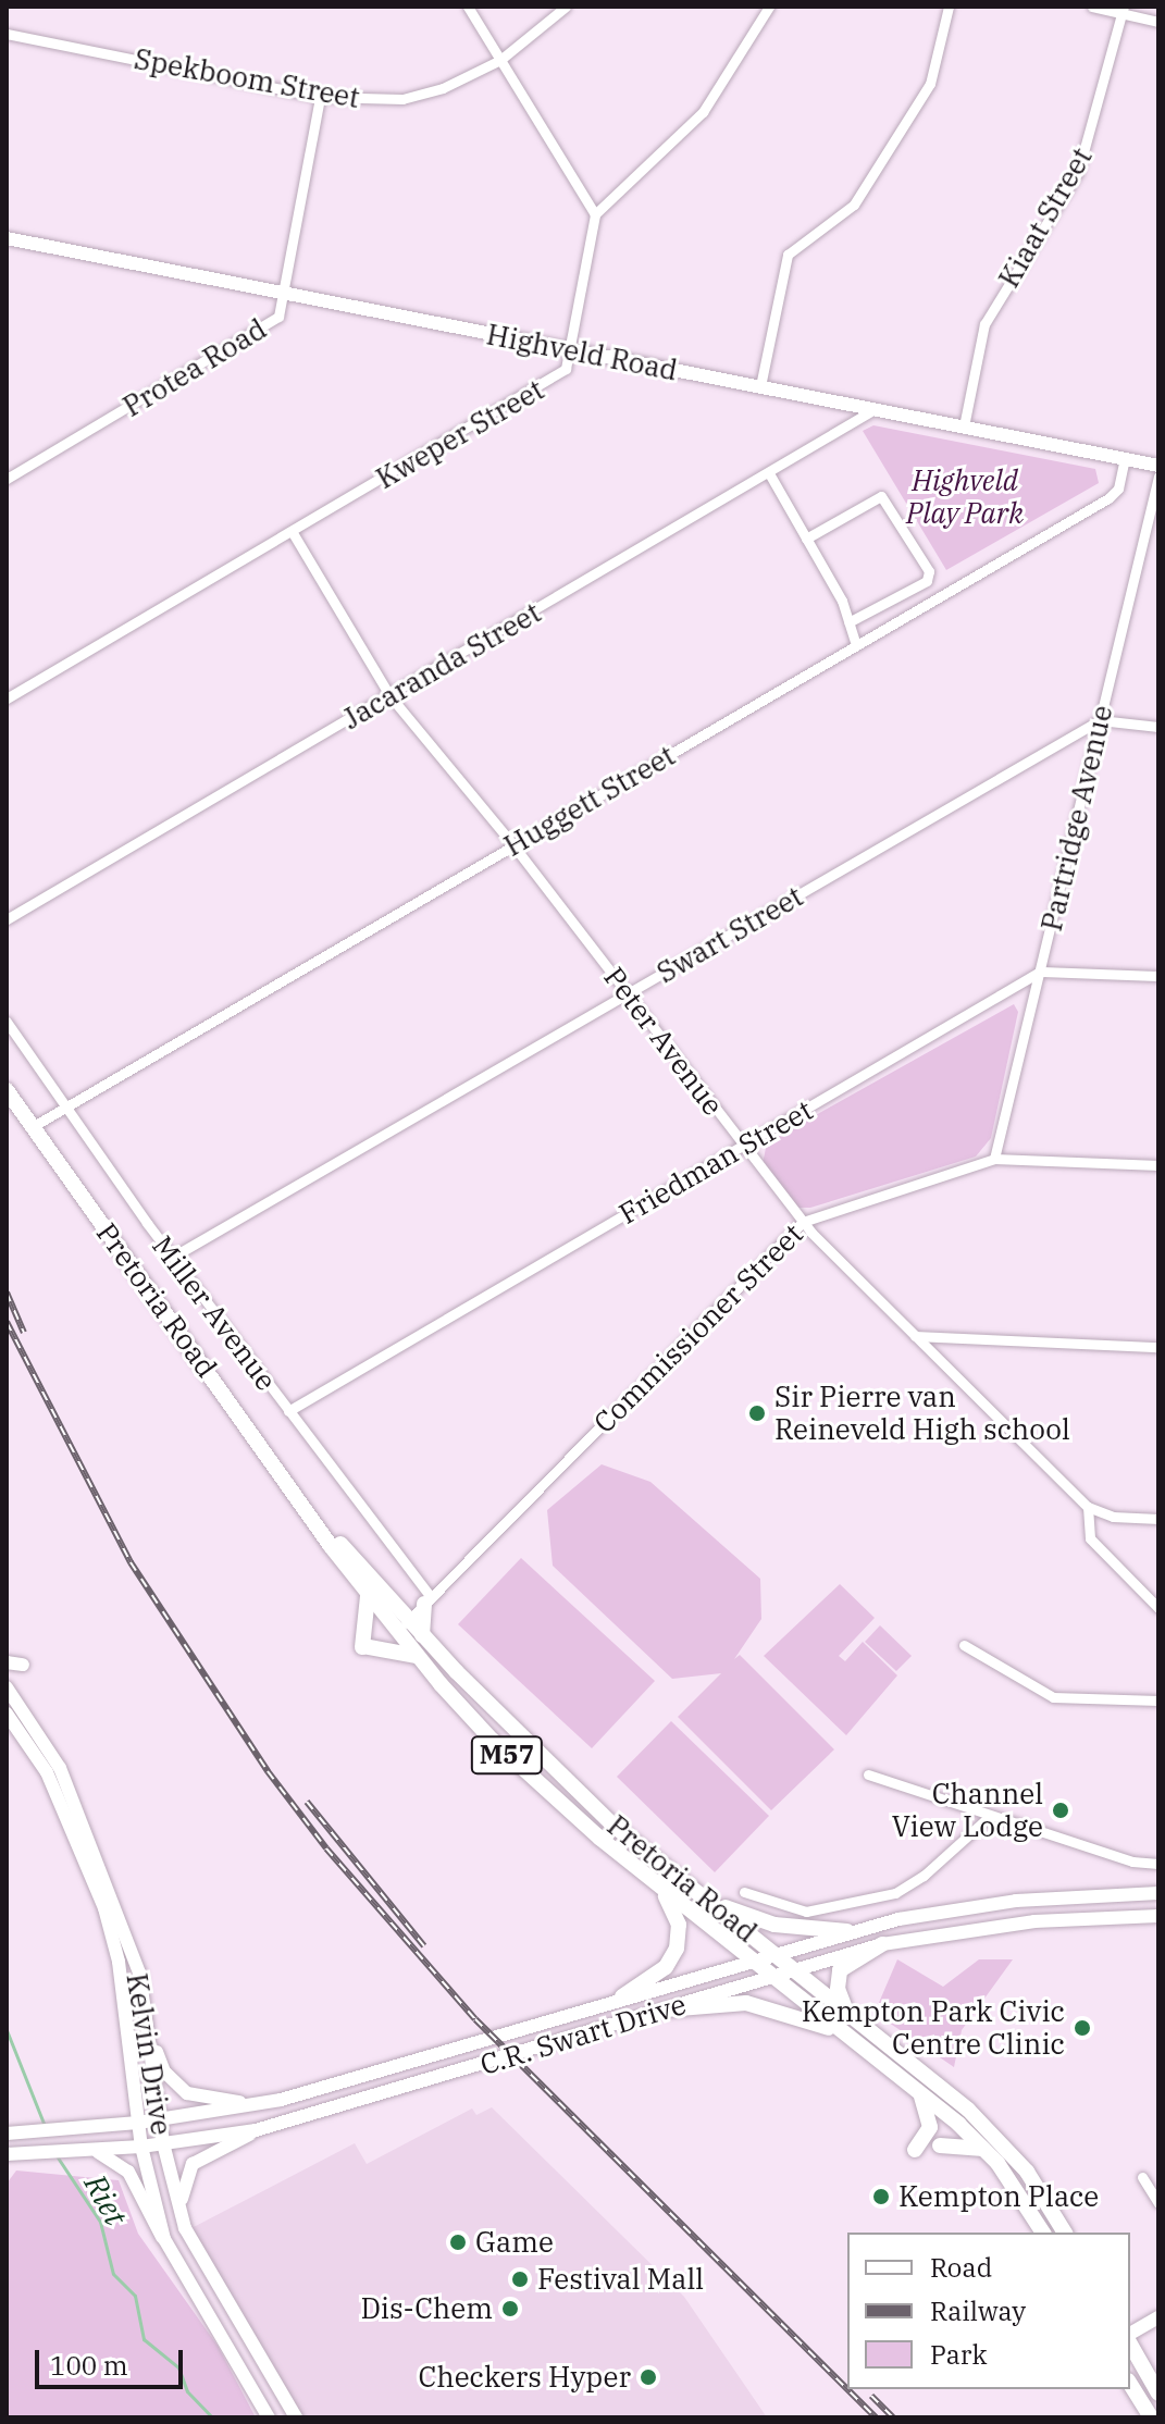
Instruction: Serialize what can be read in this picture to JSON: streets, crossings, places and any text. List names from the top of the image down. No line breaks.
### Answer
{"streets":{"main road":["Pretoria Road","M57"],"street":["Spekboom Street","Kiaat Street","Highveld Road","Protea Road","Kweper Street","Jacaranda Street","Huggett Street","Partridge Avenue","Swart Street","Peter Avenue","Friedman Street","Miller Avenue","Commissioner Street","C.R. Swart Drive","Kelvin Drive"]},"crossings":[["Spekboom Street","Protea Road"],["Kiaat Street","Highveld Road"],["Highveld Road","Protea Road"],["Highveld Road","Kweper Street"],["Highveld Road","Jacaranda Street"],["Highveld Road","Huggett Street"],["Kweper Street","Peter Avenue"],["Jacaranda Street","Peter Avenue"],["Huggett Street","Peter Avenue"],["Huggett Street","Pretoria Road"],["Huggett Street","Miller Avenue"],["Partridge Avenue","Swart Street"],["Partridge Avenue","Friedman Street"],["Partridge Avenue","Commissioner Street"],["Swart Street","Peter Avenue"],["Swart Street","Miller Avenue"],["Peter Avenue","Friedman Street"],["Peter Avenue","Commissioner Street"],["Friedman Street","Miller Avenue"],["Pretoria Road","Commissioner Street"],["Pretoria Road","C.R. Swart Drive"],["Miller Avenue","Commissioner Street"],["C.R. Swart Drive","Kelvin Drive"]],"water":["Riet"],"parks":["Highveld Play Park"],"places":["Sir Pierre van Reineveld High school","Channel View Lodge","Kempton Park Civic Centre Clinic","Kempton Place","Game","Festival Mall","Dis-Chem","Checkers Hyper"],"legend":["Road","Railway","Park"],"scale_bar":"100 m"}
